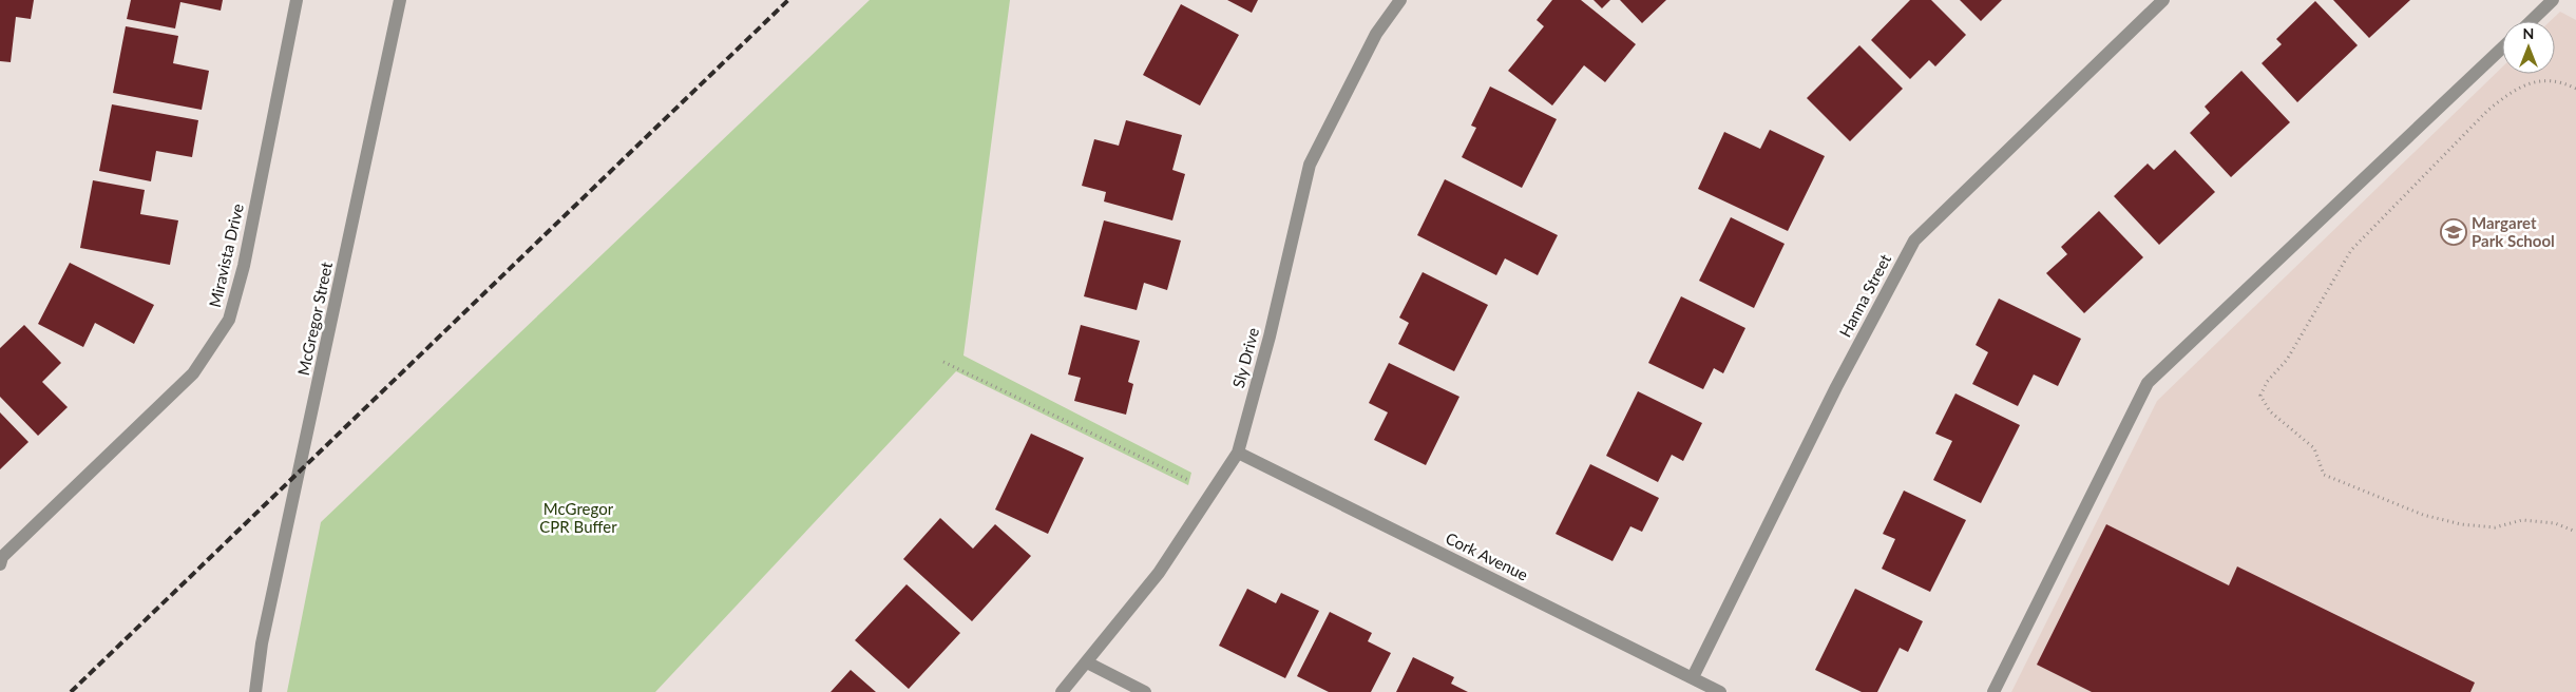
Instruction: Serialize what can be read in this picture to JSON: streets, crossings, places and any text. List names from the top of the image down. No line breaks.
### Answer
{"streets":{"street":["Miravista Drive","Hanna Street","McGregor Street","Sly Drive","Cork Avenue"]},"crossings":[["Hanna Street","Cork Avenue"],["Sly Drive","Cork Avenue"]],"parks":["McGregor CPR Buffer"],"places":{"school or university":["Margaret Park School"]},"north":"top"}
